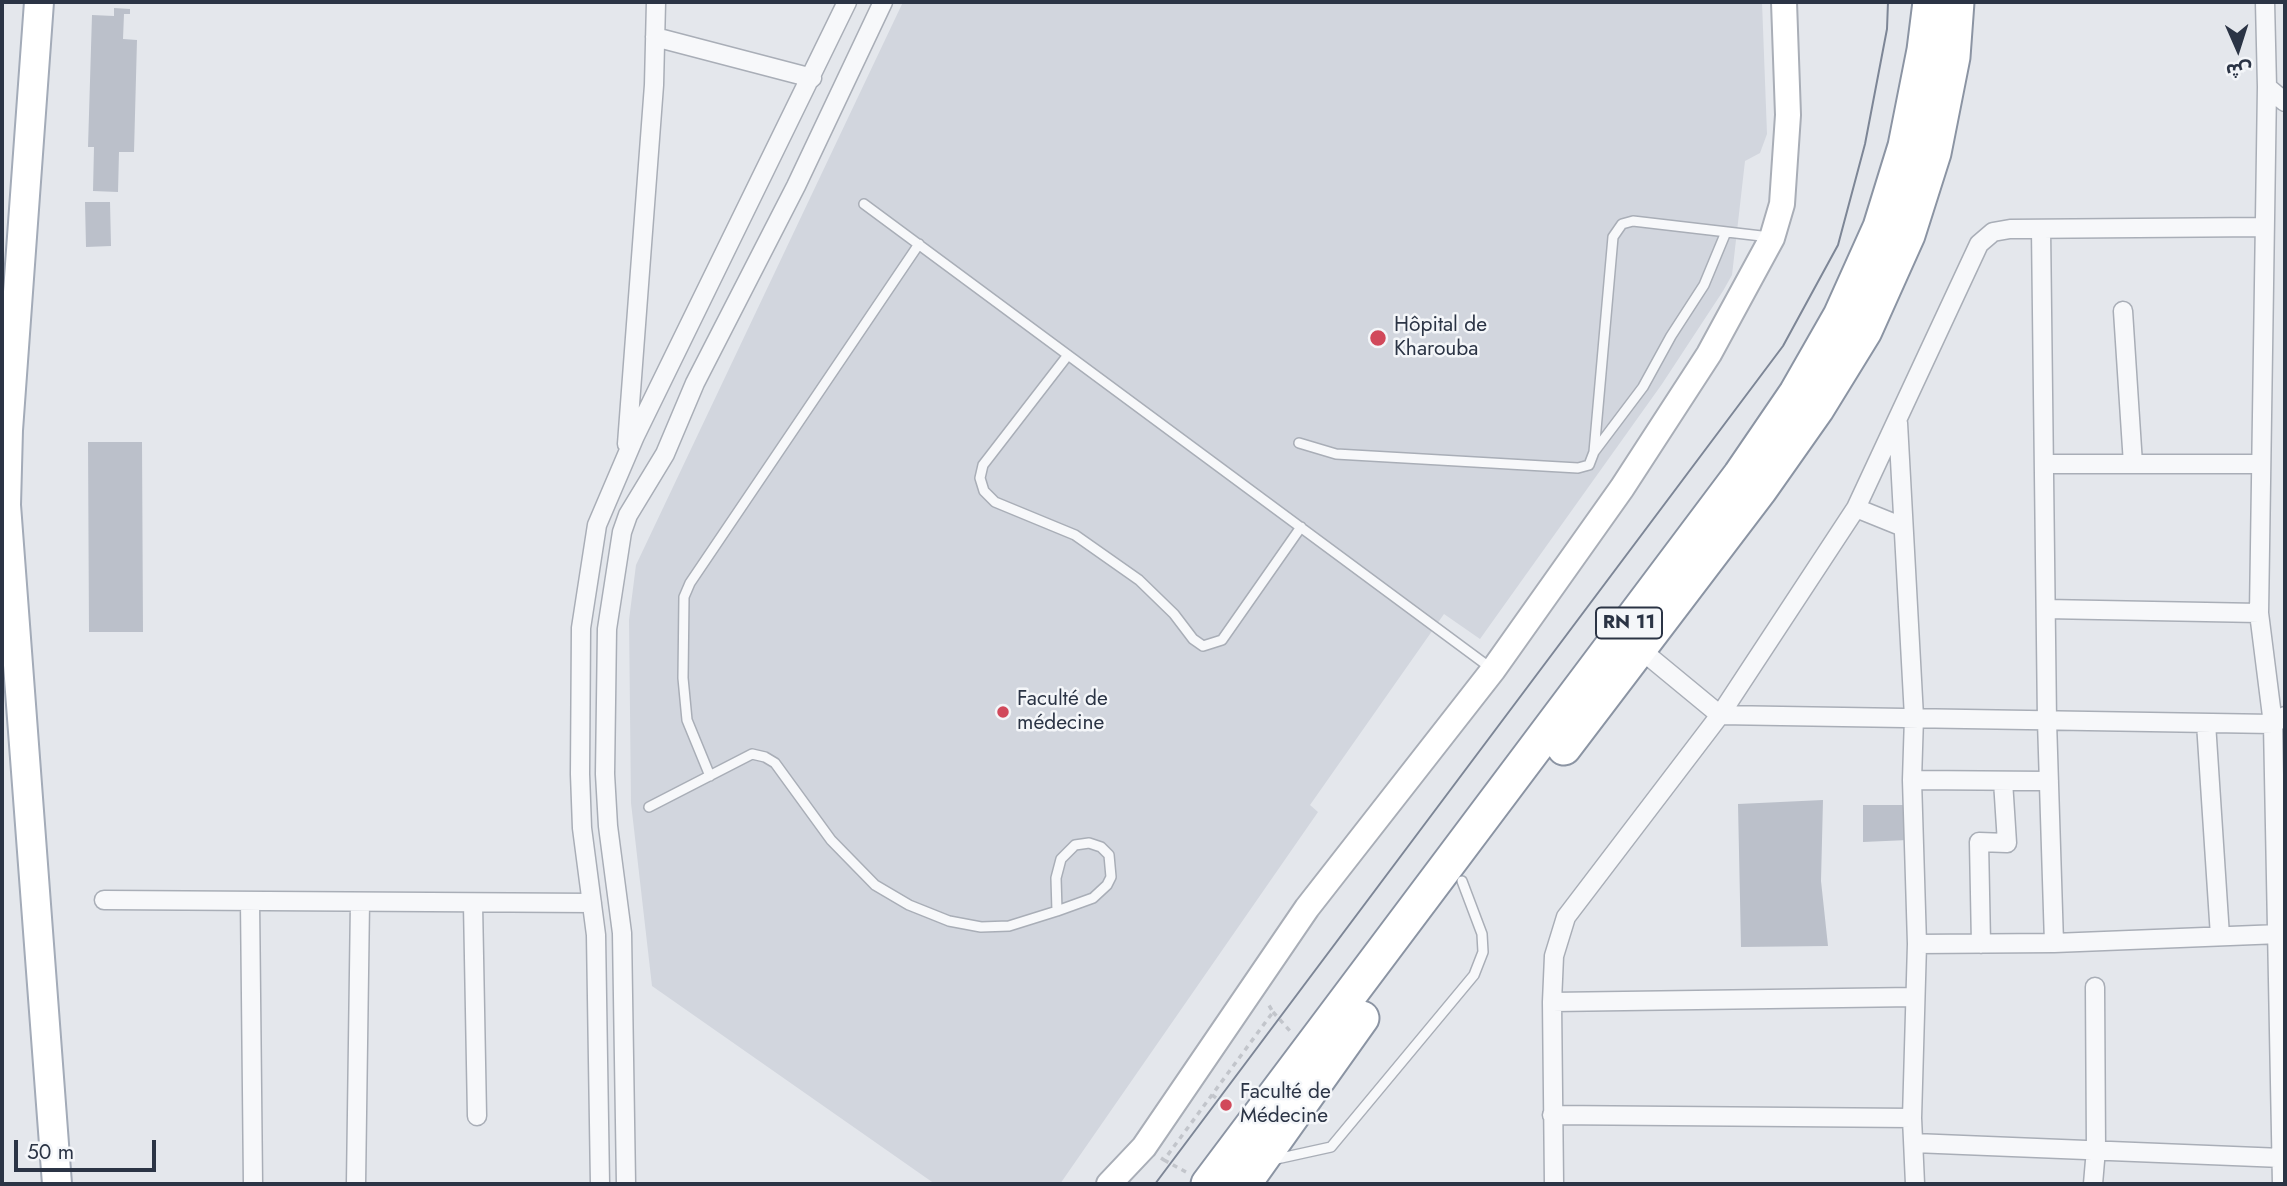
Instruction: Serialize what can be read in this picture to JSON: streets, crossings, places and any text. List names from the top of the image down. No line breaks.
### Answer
{"streets":{"highway":["RN 11"]},"places":["Hôpital de Kharouba","Faculté de médecine","Faculté de Médecine"],"scale_bar":"50 m","north":"bottom"}
